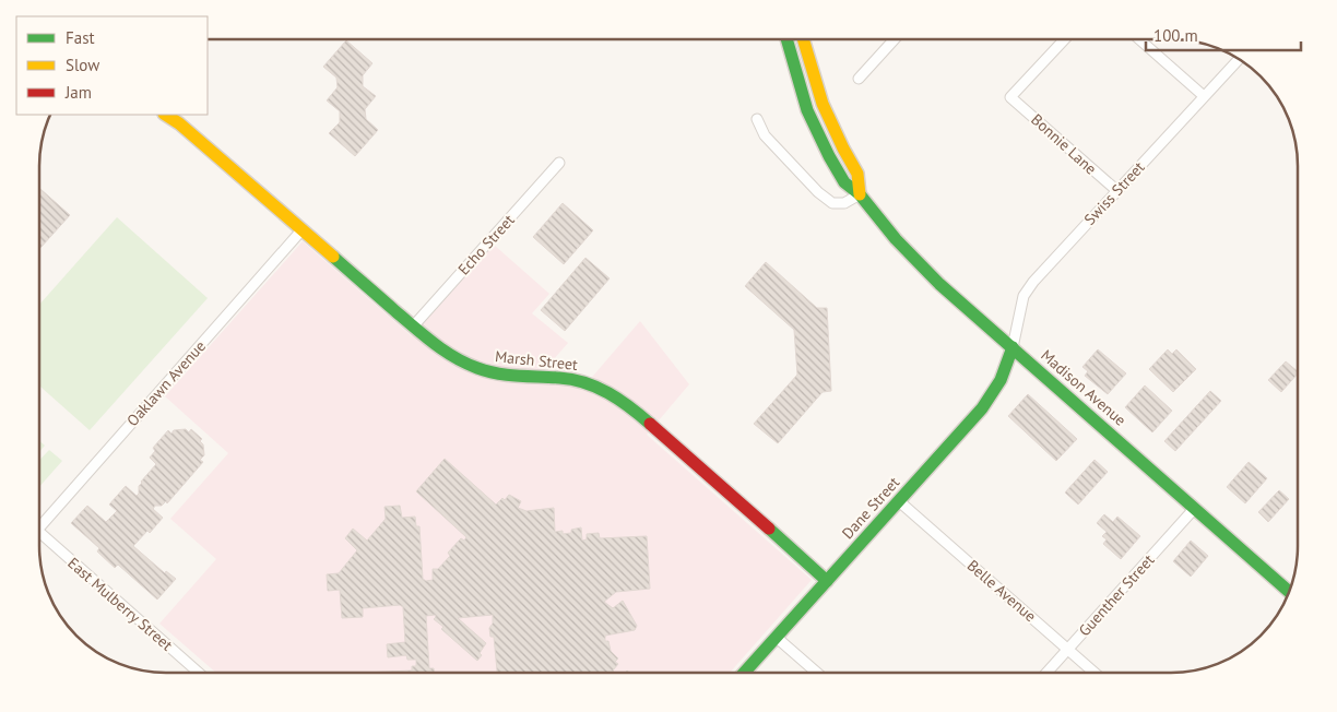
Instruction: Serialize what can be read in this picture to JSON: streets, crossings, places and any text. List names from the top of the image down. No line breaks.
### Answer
{"streets":{"street":["Bonnie Lane","Swiss Street","Echo Street","Marsh Street","Oaklawn Avenue","Madison Avenue","Dane Street","Belle Avenue","Guenther Street","East Mulberry Street"]},"crossings":[["Bonnie Lane","Swiss Street"],["Swiss Street","Madison Avenue"],["Swiss Street","Dane Street"],["Echo Street","Marsh Street"],["Marsh Street","Oaklawn Avenue"],["Marsh Street","Dane Street"],["Madison Avenue","Dane Street"],["Madison Avenue","Guenther Street"],["Dane Street","Belle Avenue"],["Belle Avenue","Guenther Street"]],"legend":["Fast","Slow","Jam"],"scale_bar":"100 m"}
